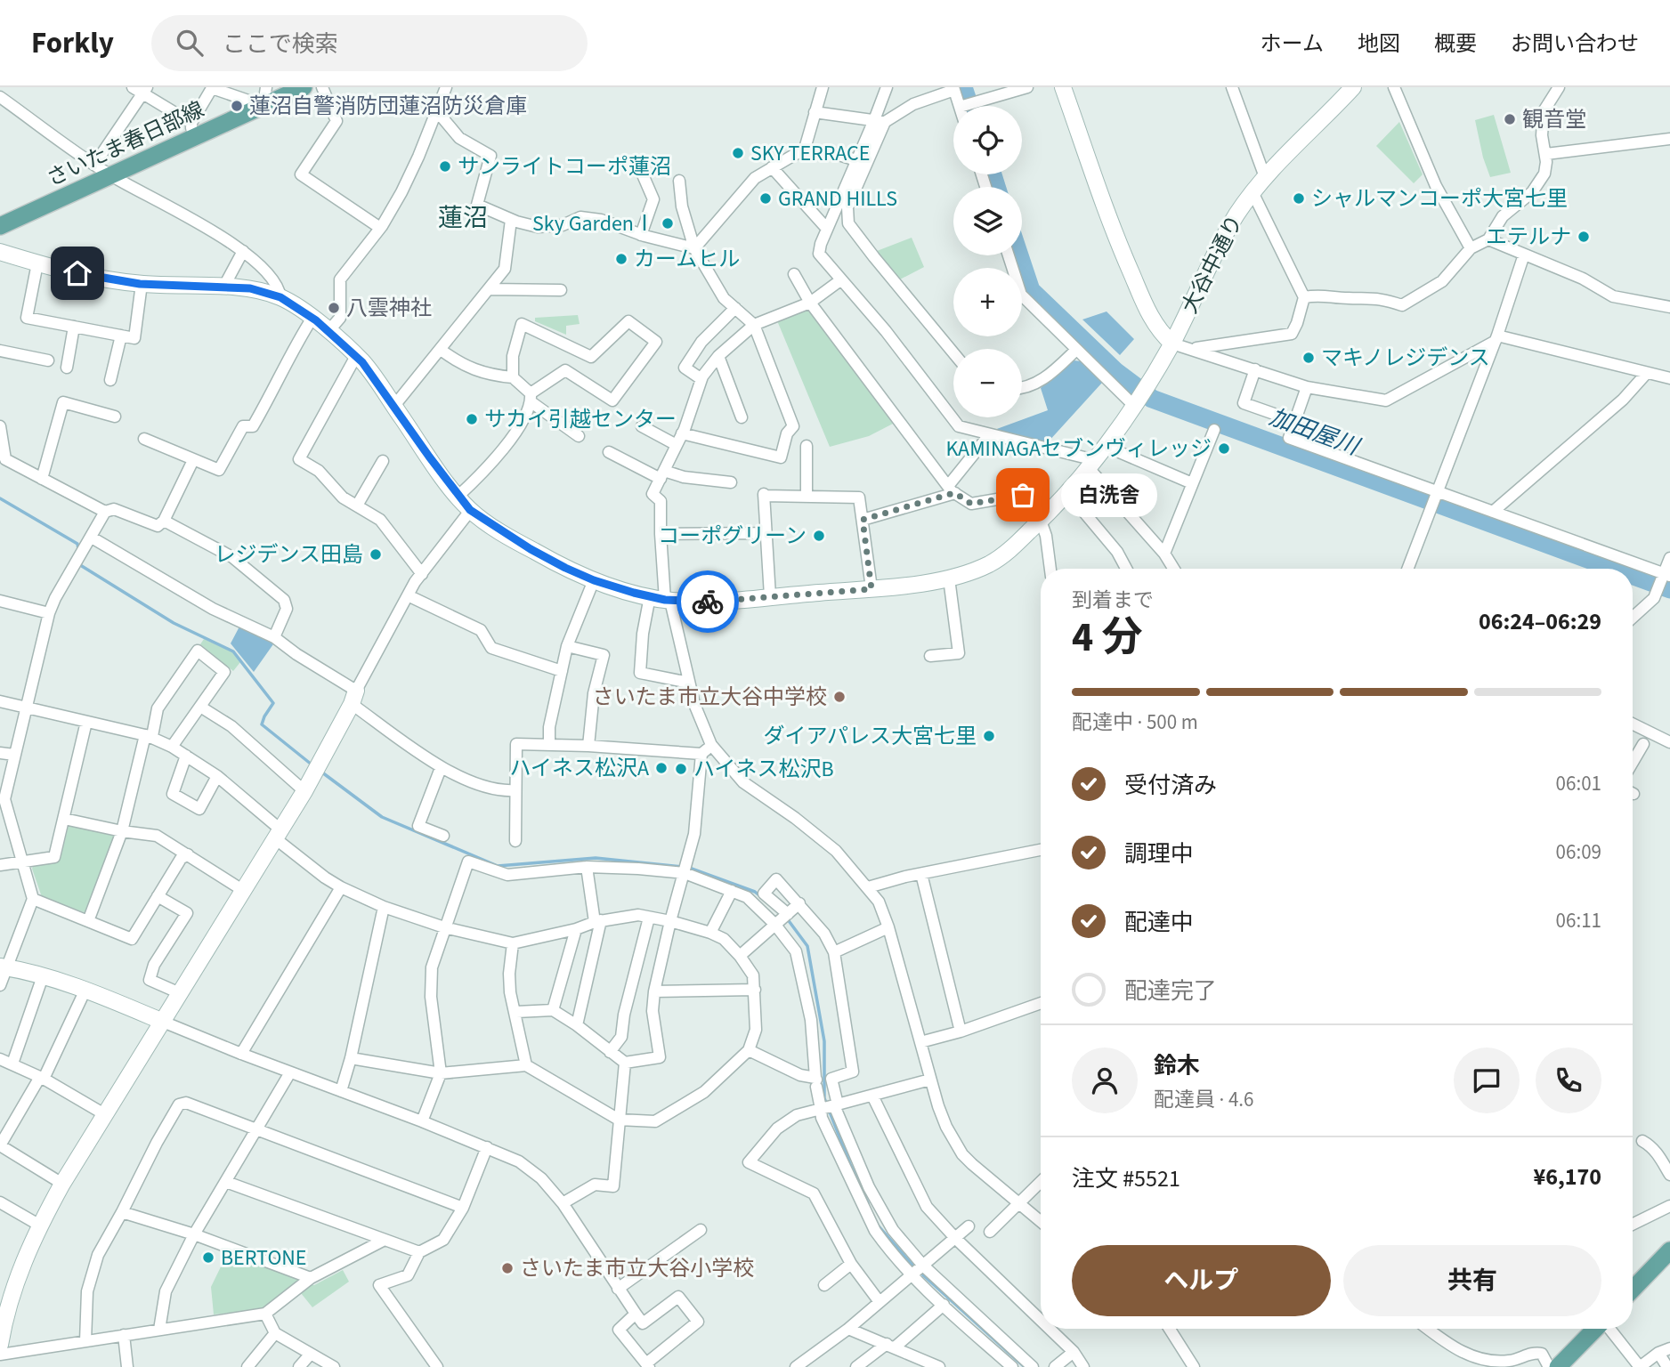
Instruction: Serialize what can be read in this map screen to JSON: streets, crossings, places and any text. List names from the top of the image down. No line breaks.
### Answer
{"streets":{"main road":["さいたま春日部線"],"street":["大谷中通り"]},"districts":["蓮沼"],"water":["加田屋川"],"places":["蓮沼自警消防団蓮沼防災倉庫","観音堂","SKY TERRACE","サンライトコーポ蓮沼","GRAND HILLS","シャルマンコーポ大宮七里","Sky GardenⅠ","エテルナ","カームヒル","八雲神社","マキノレジデンス","サカイ引越センター","KAMINAGAセブンヴィレッジ","白洗舎","コーポグリーン","レジデンス田島","さいたま市立大谷中学校","ダイアパレス大宮七里","ハイネス松沢A","ハイネス松沢B","BERTONE","さいたま市立大谷小学校"],"page":{"header":"Forkly","search":"ここで検索","nav":["ホーム","地図","概要","お問い合わせ"],"map_buttons":["+","−"],"bubble":"白洗舎","heading":["4 分","到着まで","06:24–06:29"],"panel":["鈴木","配達員 · 4.6","注文 #5521","¥6,170"],"bar":"配達中 · 500 m","list":[["受付済み","06:01"],["調理中","06:09"],["配達中","06:11"],"配達完了"],"buttons":["ヘルプ","共有"]}}
